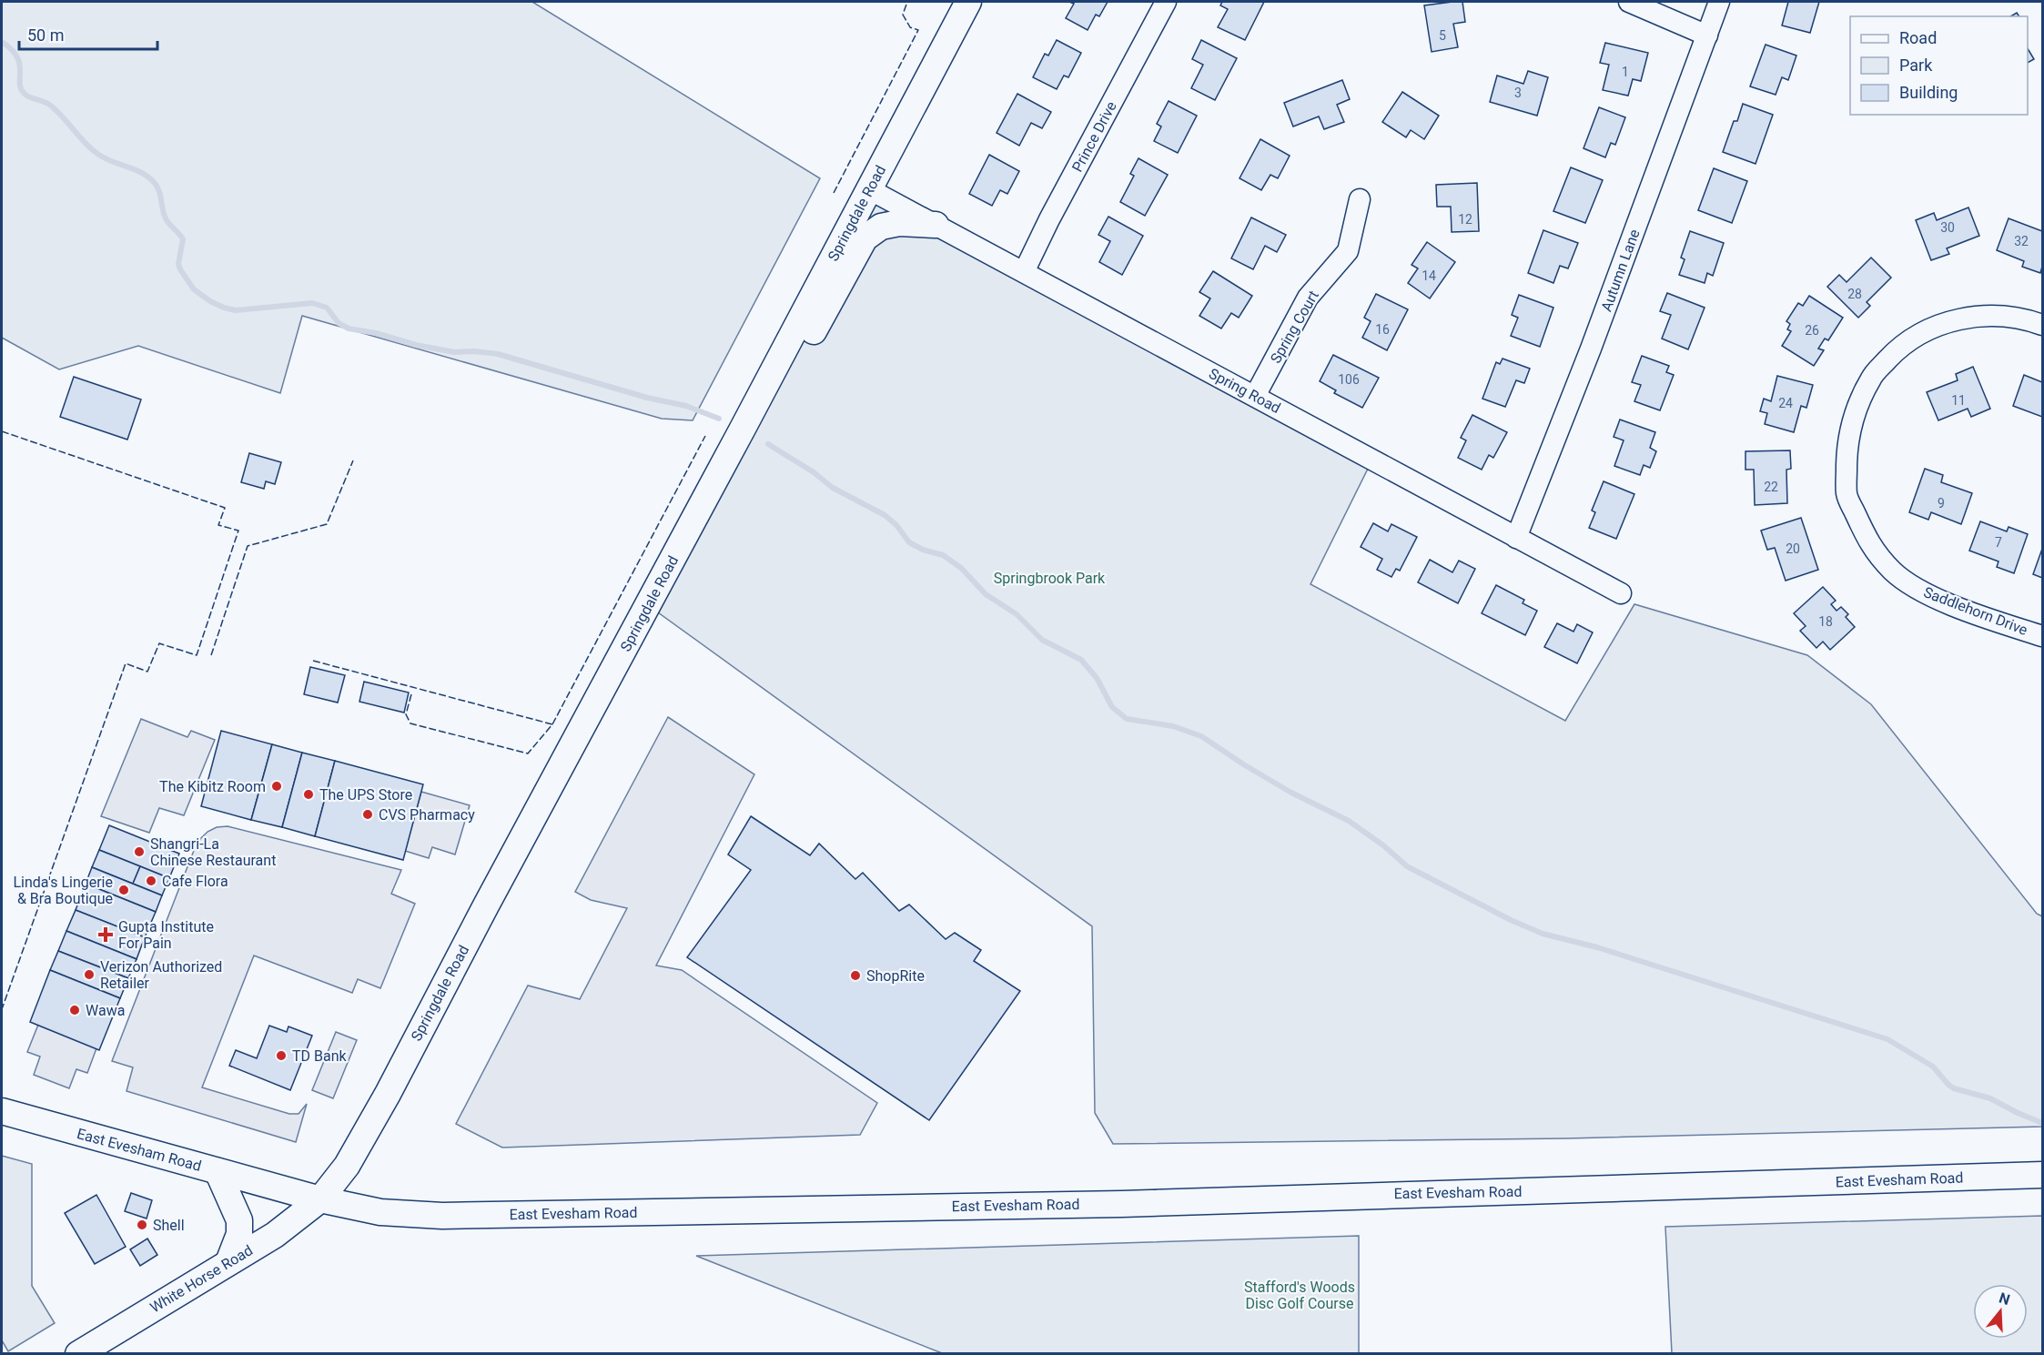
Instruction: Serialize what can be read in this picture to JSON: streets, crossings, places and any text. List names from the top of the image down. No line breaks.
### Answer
{"streets":{"main road":["Springdale Road","East Evesham Road","White Horse Road"],"street":["Prince Drive","Autumn Lane","Spring Court","Spring Road","Saddlehorn Drive"]},"crossings":[["Prince Drive","Spring Road"],["Springdale Road","Spring Road"],["Springdale Road","East Evesham Road"],["Springdale Road","White Horse Road"],["Autumn Lane","Spring Road"],["Spring Court","Spring Road"],["East Evesham Road","White Horse Road"]],"parks":["Springbrook Park","Stafford's Woods Disc Golf Course"],"places":{"other":["The Kibitz Room","The UPS Store","CVS Pharmacy","Shangri-La Chinese Restaurant","Cafe Flora","Linda's Lingerie & Bra Boutique","Verizon Authorized Retailer","ShopRite","Wawa","TD Bank","Shell"],"health":["Gupta Institute For Pain"]},"house_numbers":["5","1","3","12","30","32","14","28","16","26","106","11","24","22","9","7","20","18"],"legend":["Road","Park","Building"],"scale_bar":"50 m","north":"top"}
